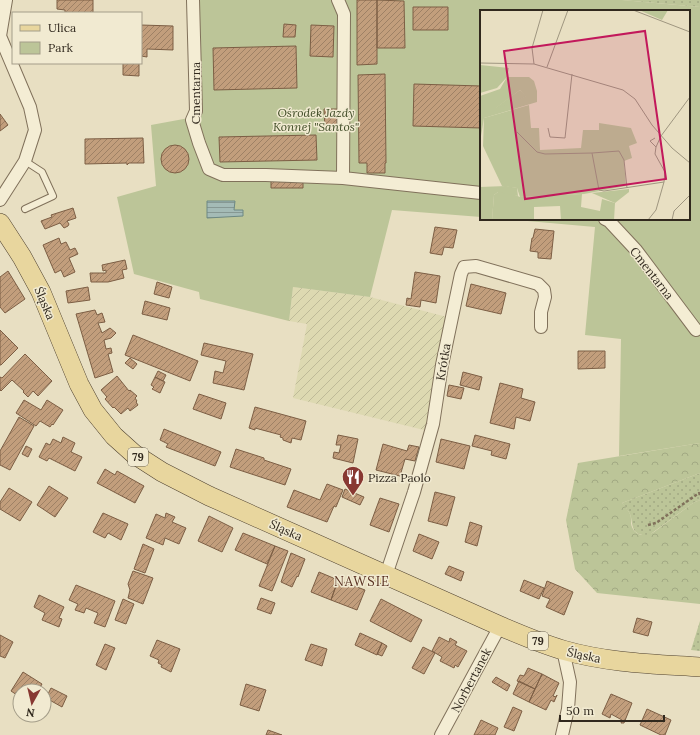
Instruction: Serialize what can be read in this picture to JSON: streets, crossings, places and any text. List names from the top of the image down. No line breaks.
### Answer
{"streets":{"main road":["Śląska","79"],"street":["Cmentarna","Krótka","Norbertanek"]},"crossings":[["Śląska","Krótka"],["Śląska","Norbertanek"]],"districts":["NAWSIE"],"parks":["Ośrodek Jazdy Konnej \"Santos\""],"places":{"restaurant":["Pizza Paolo"]},"legend":["Ulica","Park"],"scale_bar":"50 m","north":"bottom"}
